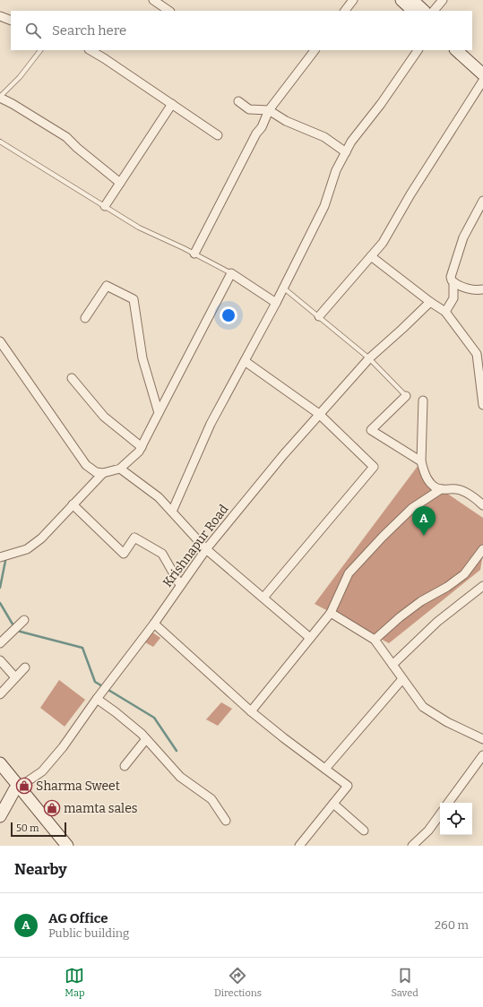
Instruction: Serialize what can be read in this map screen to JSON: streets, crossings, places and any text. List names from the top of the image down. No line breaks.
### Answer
{"streets":{"street":["Krishnapur Road"]},"places":{"shop":["Sharma Sweet","mamta sales"]},"scale_bar":"50 m","page":{"search":"Search here","pins":"A","scale":"50 m","heading":"Nearby","list":[{"mark":"A","name":"AG Office","note":"Public building","value":"260 m"}],"nav":["Map","Directions","Saved"]}}
